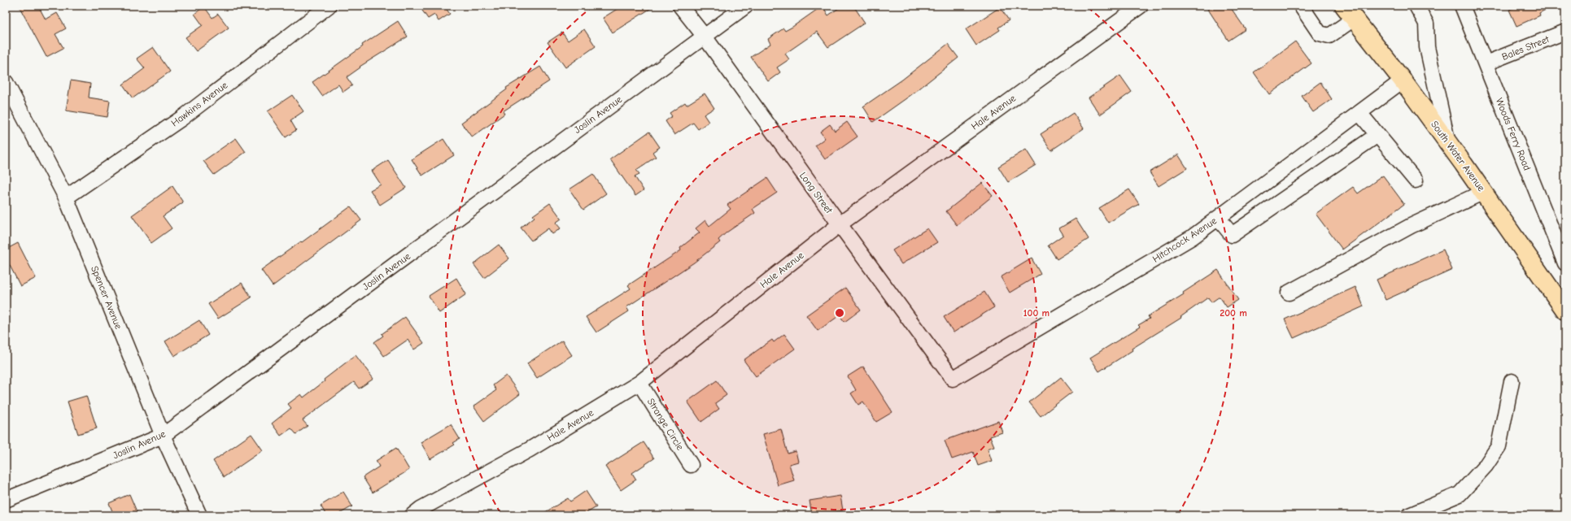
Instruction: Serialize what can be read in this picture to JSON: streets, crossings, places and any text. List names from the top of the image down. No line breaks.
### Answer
{"streets":{"main road":["South Water Avenue"],"street":["Bales Street","Hawkins Avenue","Hale Avenue","Joslin Avenue","Woods Ferry Road","Long Street","Hitchcock Avenue","Spencer Avenue","Strange Circle"]},"crossings":[["Bales Street","Woods Ferry Road"],["Hawkins Avenue","Spencer Avenue"],["Hale Avenue","Long Street"],["Hale Avenue","Strange Circle"],["Joslin Avenue","Long Street"],["Joslin Avenue","Spencer Avenue"],["South Water Avenue","Hitchcock Avenue"],["Long Street","Hitchcock Avenue"]],"rings":["100 m","200 m"]}
